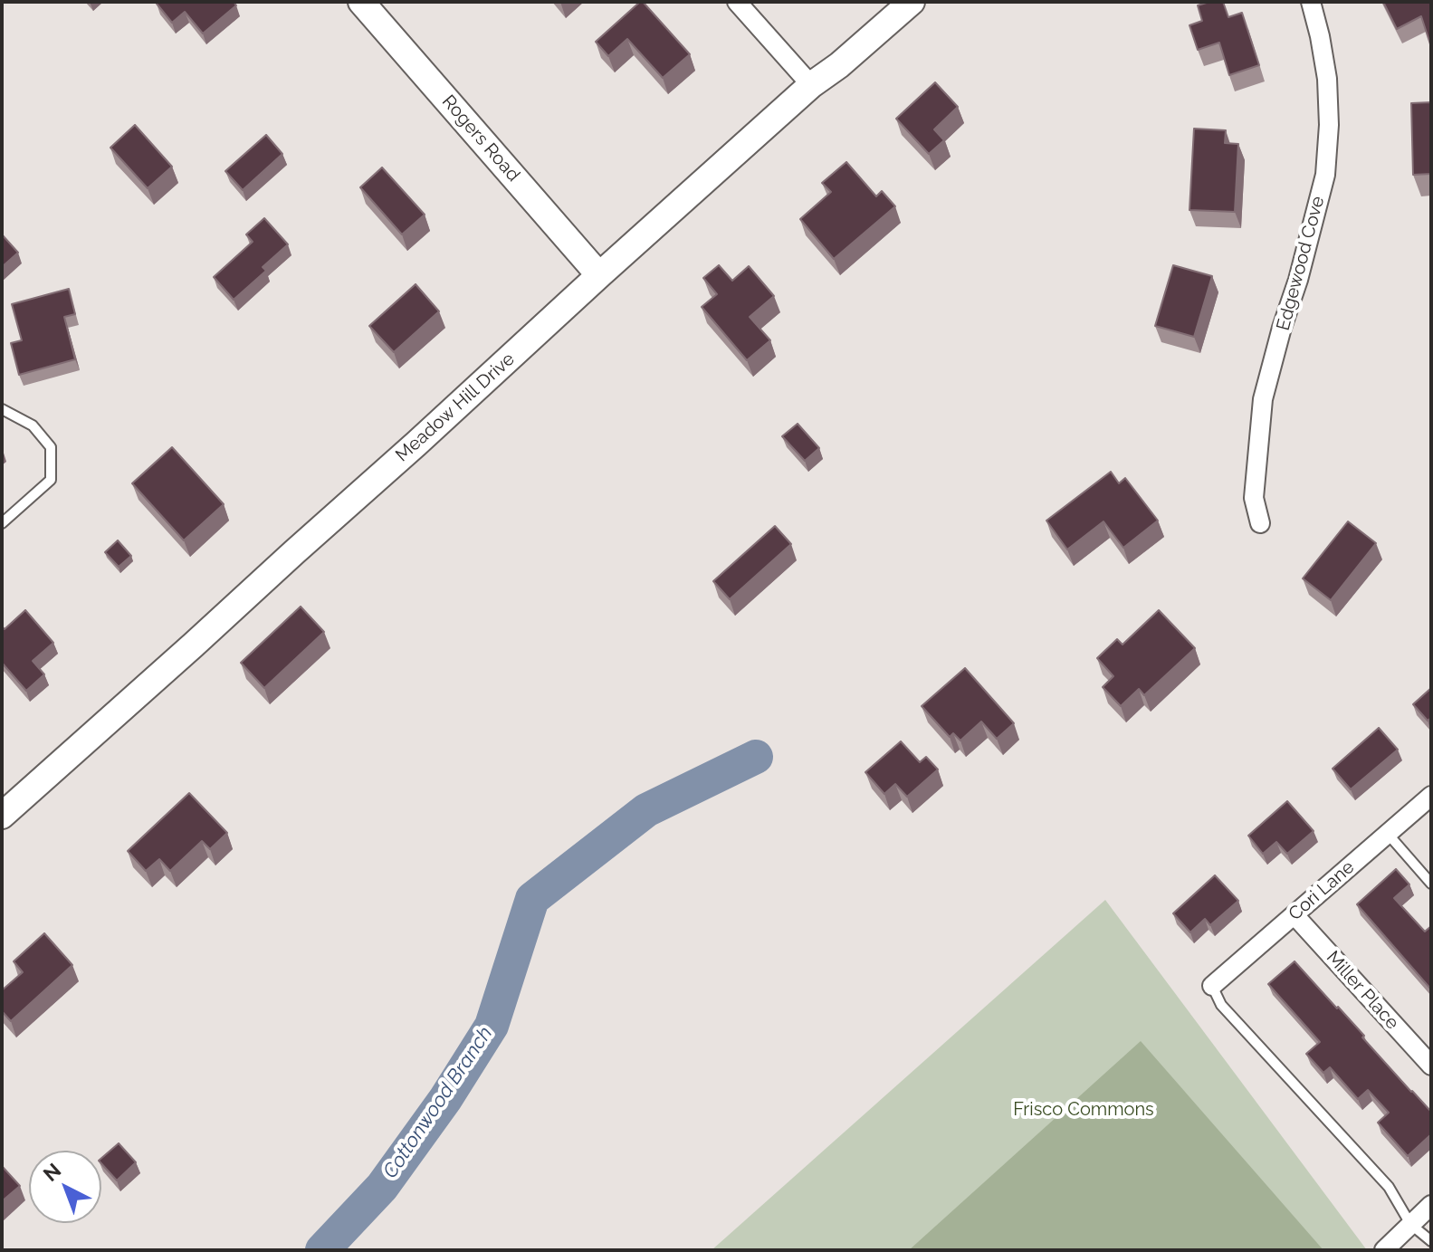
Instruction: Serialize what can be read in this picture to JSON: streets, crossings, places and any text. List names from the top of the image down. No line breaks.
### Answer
{"streets":{"street":["Rogers Road","Edgewood Cove","Meadow Hill Drive","Cori Lane","Miller Place"]},"crossings":[["Rogers Road","Meadow Hill Drive"],["Cori Lane","Miller Place"]],"water":["Cottonwood Branch"],"parks":["Frisco Commons"],"north":"top left"}
